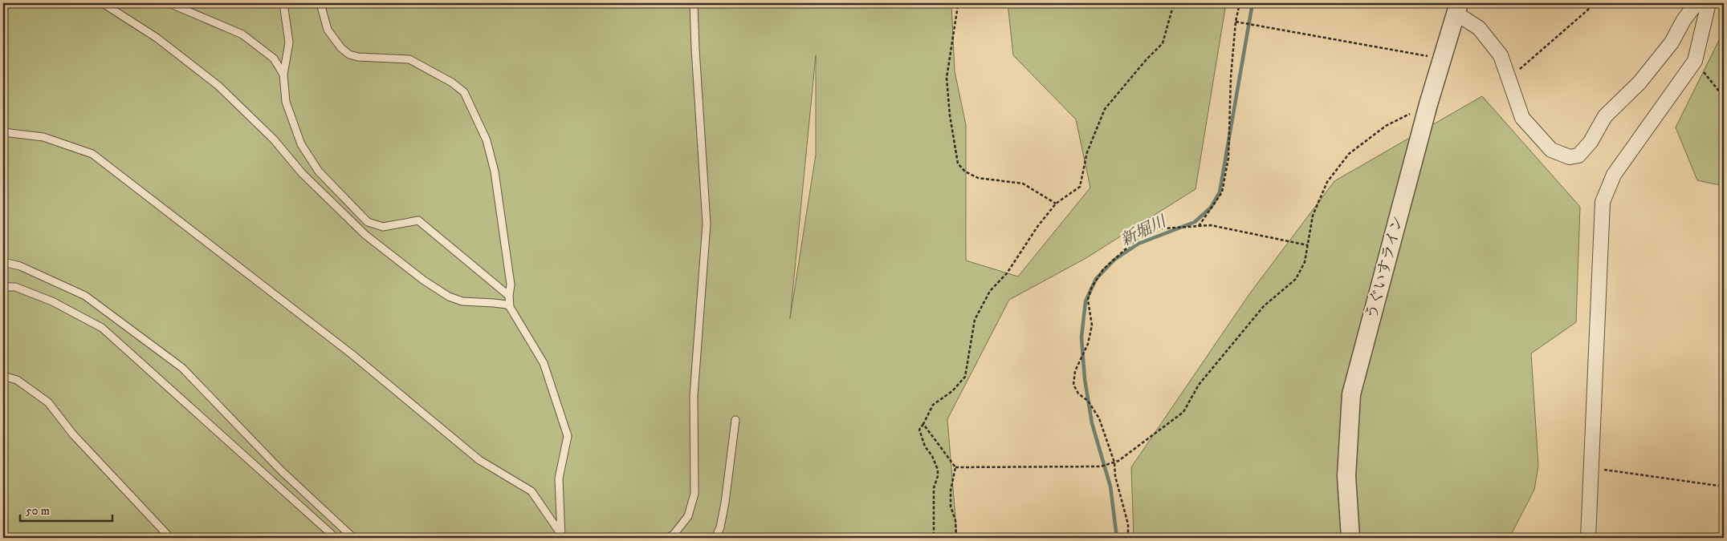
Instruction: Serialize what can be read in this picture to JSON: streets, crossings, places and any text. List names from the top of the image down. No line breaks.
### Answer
{"streets":{"street":["うぐいすライン"]},"water":["新堀川"],"scale_bar":"50 m"}
